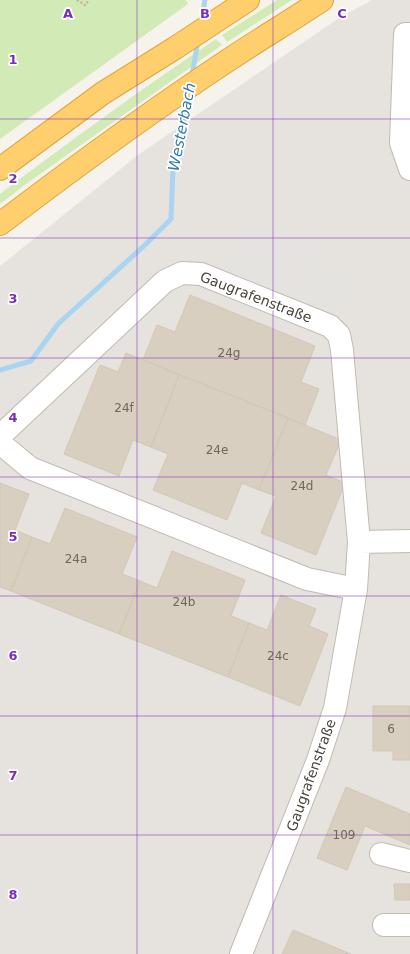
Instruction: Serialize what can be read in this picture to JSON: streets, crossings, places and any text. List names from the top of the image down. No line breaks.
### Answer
{"streets":{"street":["Gaugrafenstraße"]},"water":["Westerbach"],"house_numbers":["24g","24f","24e","24d","24a","24b","24c","6","109"],"grid":{"columns":["A","B","C"],"rows":["1","2","3","4","5","6","7","8"]}}
